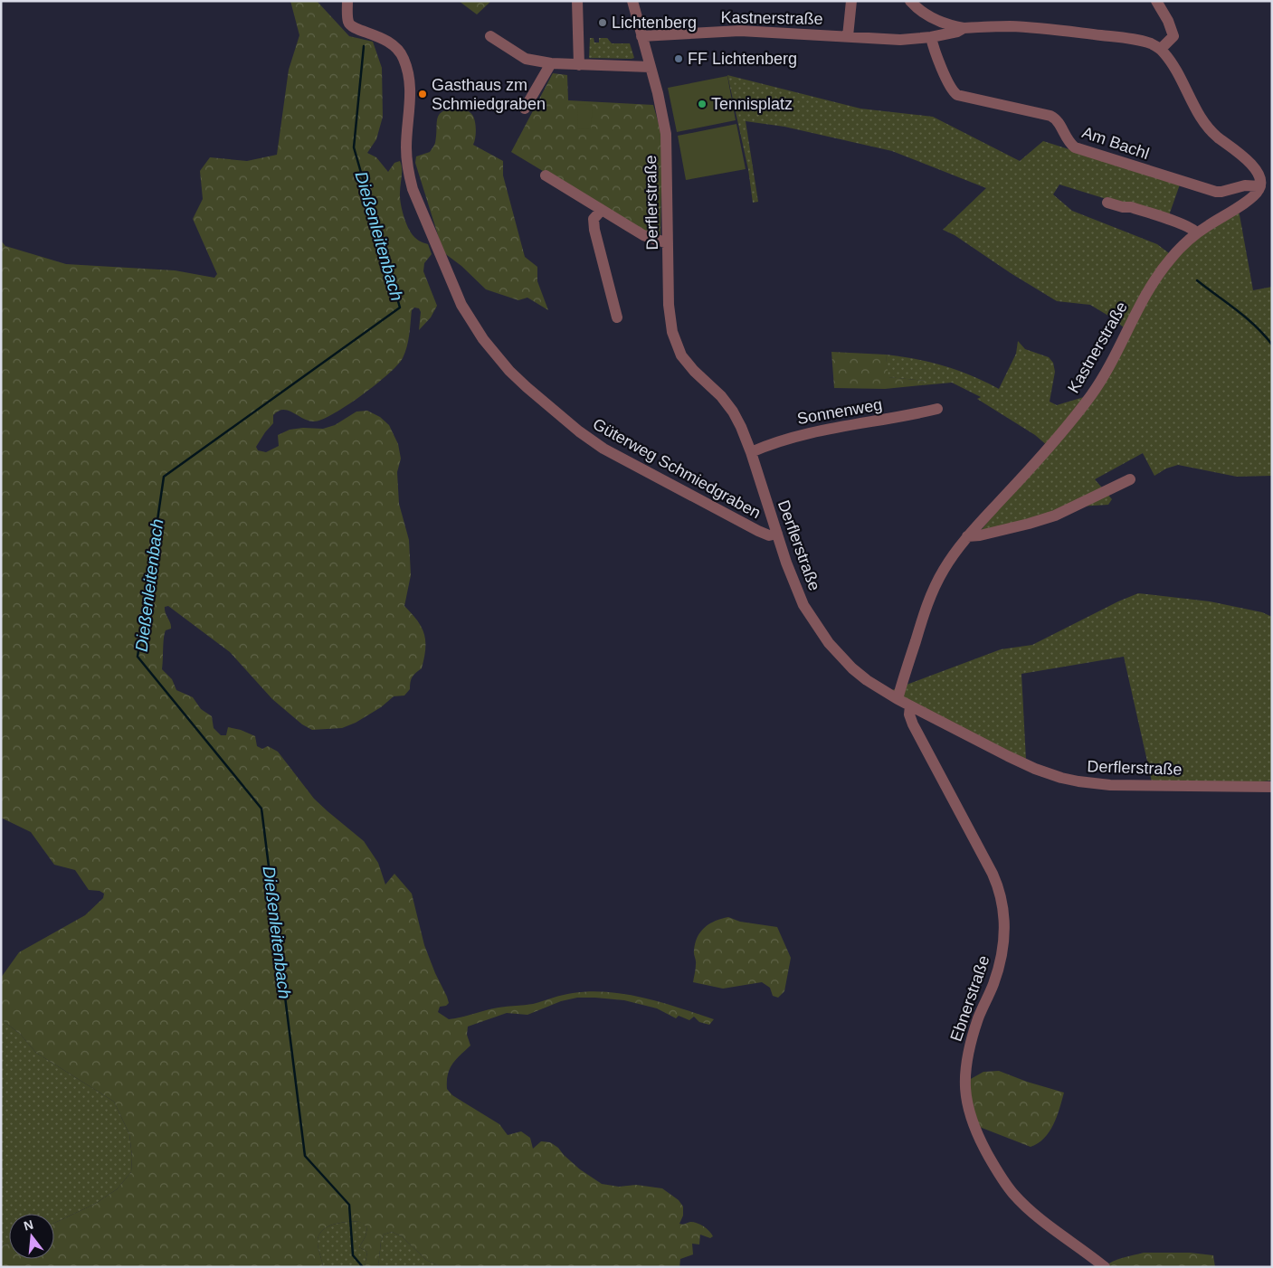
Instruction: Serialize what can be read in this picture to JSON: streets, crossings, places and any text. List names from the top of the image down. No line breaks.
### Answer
{"streets":{"street":["Kastnerstraße","Am Bachl","Derflerstraße","Sonnenweg","Güterweg Schmiedgraben","Ebnerstraße"]},"crossings":[["Kastnerstraße","Am Bachl"],["Kastnerstraße","Derflerstraße"],["Derflerstraße","Sonnenweg"],["Derflerstraße","Güterweg Schmiedgraben"],["Derflerstraße","Ebnerstraße"]],"water":["Dießenleitenbach"],"places":["Lichtenberg","FF Lichtenberg","Gasthaus zm Schmiedgraben","Tennisplatz"],"north":"top"}
